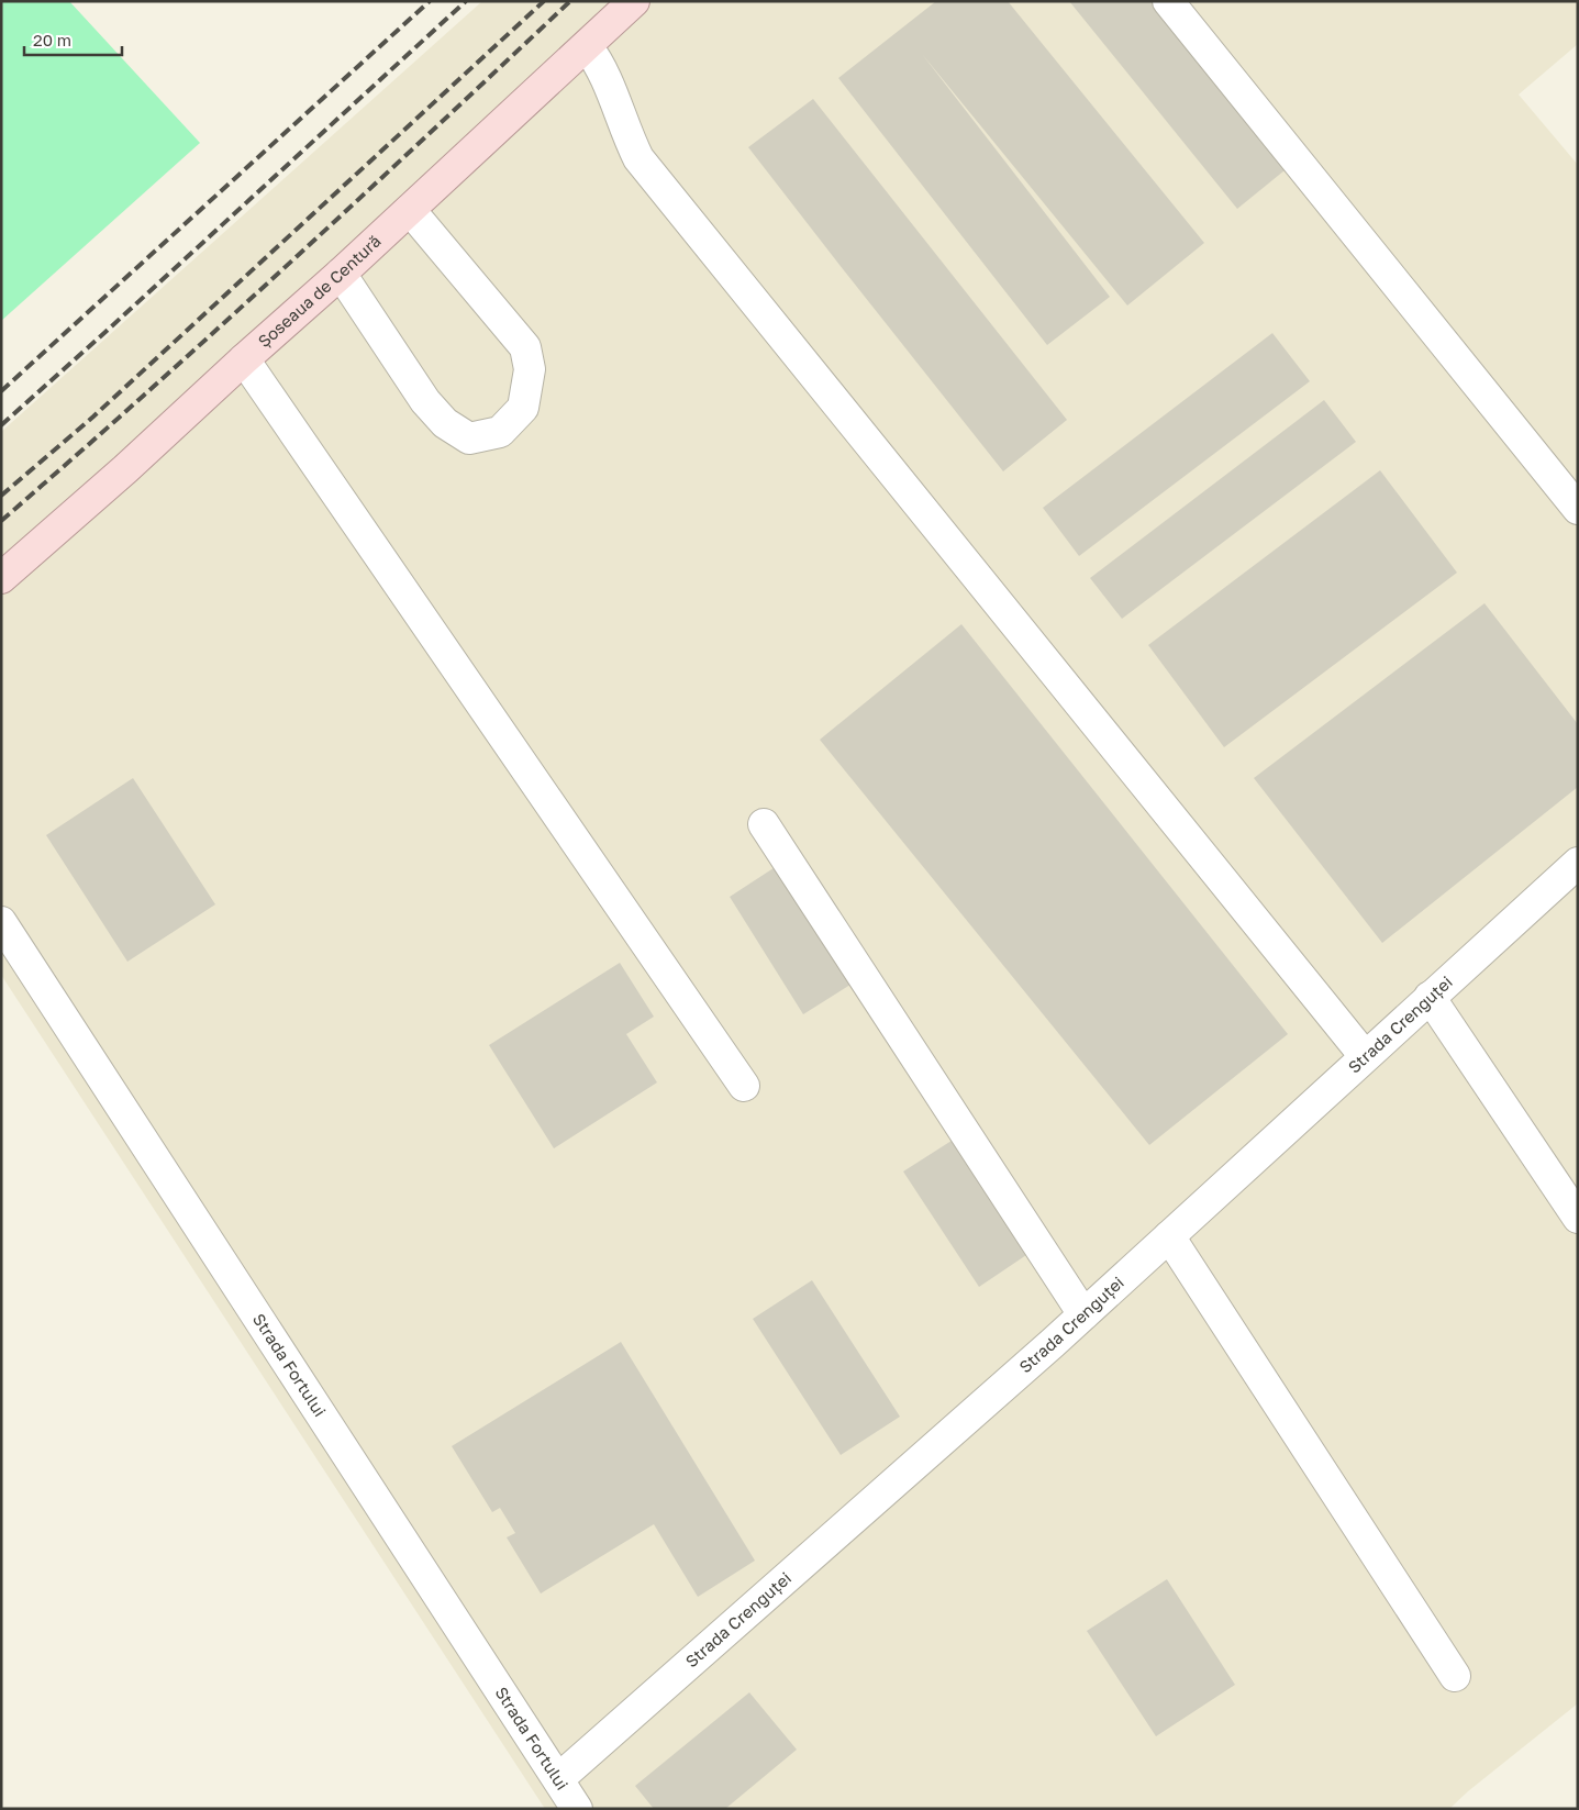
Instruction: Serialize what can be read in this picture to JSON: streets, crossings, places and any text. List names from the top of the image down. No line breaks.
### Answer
{"streets":{"main road":["Șoseaua de Centură"],"street":["Strada Crenguței","Strada Fortului"]},"crossings":[["Strada Crenguței","Strada Fortului"]],"scale_bar":"20 m"}
